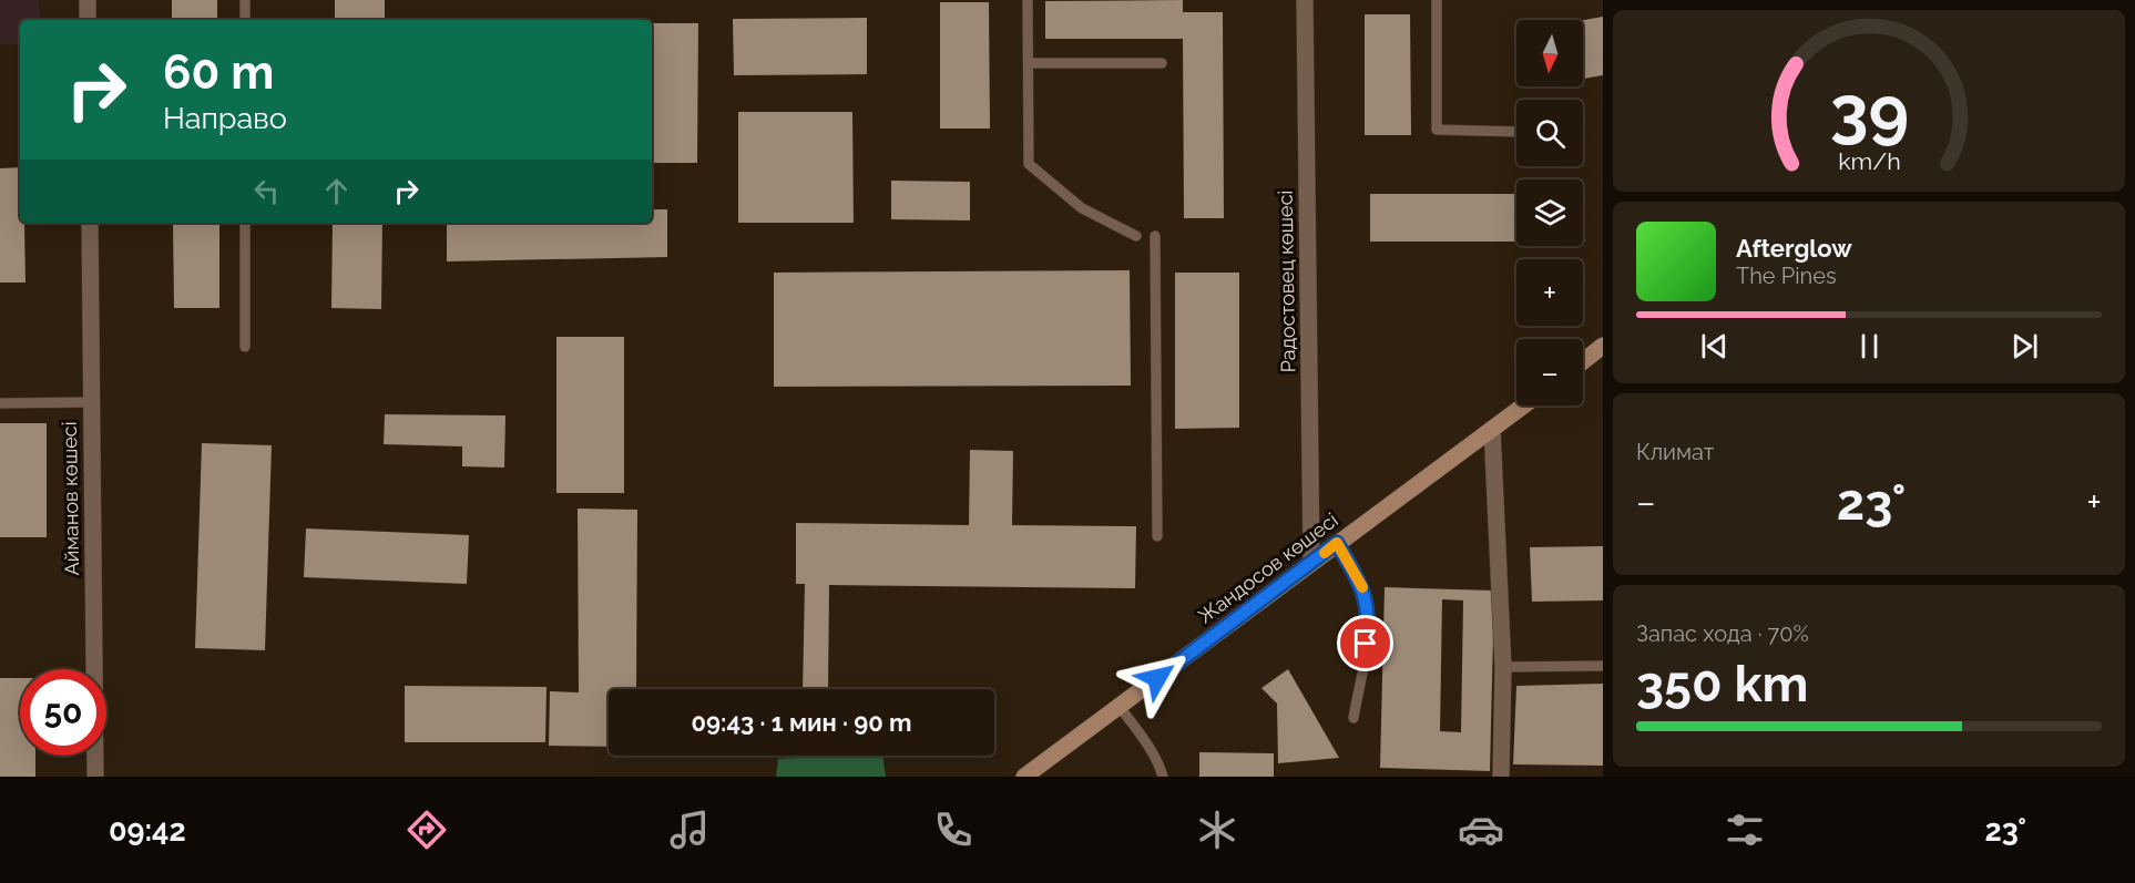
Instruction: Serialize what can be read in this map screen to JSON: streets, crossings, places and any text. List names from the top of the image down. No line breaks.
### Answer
{"streets":{"main road":["Жандосов көшесі"],"street":["Радостовец көшесі","Айманов көшесі"]},"crossings":[["Радостовец көшесі","Жандосов көшесі"]],"north":"bottom","page":{"map_buttons":["+","−"],"turn":["60 m","Направо"],"song":["Afterglow","The Pines"],"tile":["Климат",["Запас хода · 70%","350 km"]],"heat":["−","23°","+"],"limit":"50","trip":"09:43 · 1 мин · 90 m","tabs":["09:42","23°"],"gauge":["39","km/h"]}}
